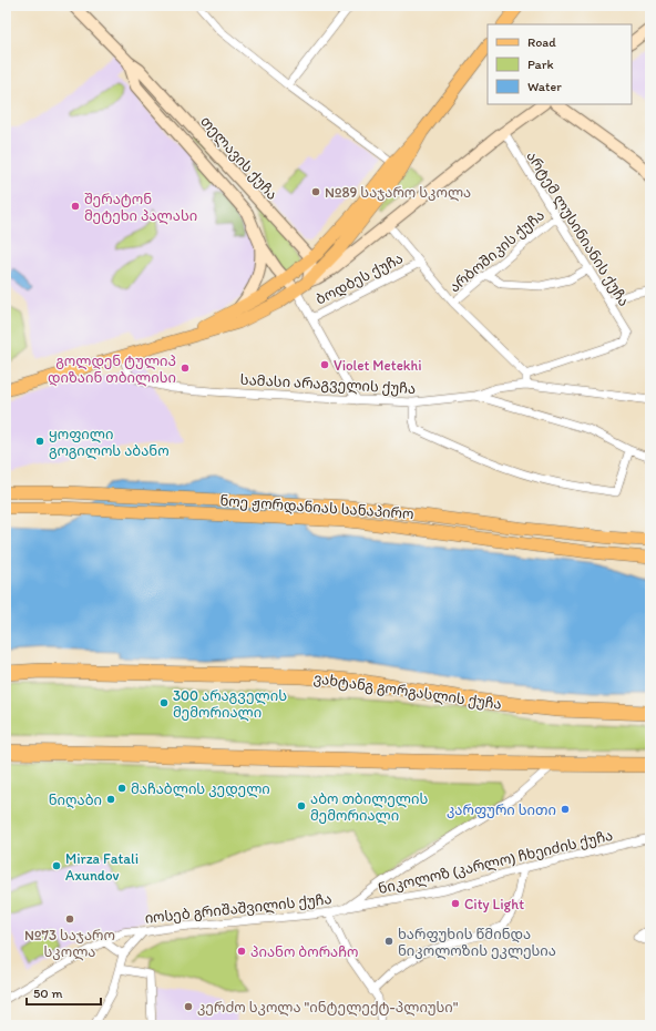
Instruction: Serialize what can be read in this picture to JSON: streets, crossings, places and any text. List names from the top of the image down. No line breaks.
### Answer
{"streets":{"highway":["ვახტანგ გორგასლის ქუჩა"],"main road":["ნოე ჟორდანიას სანაპირო"],"street":["თელავის ქუჩა","არტემ ლუსინიანის ქუჩა","არბოშიკის ქუჩა","ბოდბეს ქუჩა","სამასი არაგველის ქუჩა","ნიკოლოზ (კარლო) ჩხეიძის ქუჩა","იოსებ გრიშაშვილის ქუჩა"]},"crossings":[["არტემ ლუსინიანის ქუჩა","არბოშიკის ქუჩა"],["ნიკოლოზ (კარლო) ჩხეიძის ქუჩა","იოსებ გრიშაშვილის ქუჩა"]],"places":["№89 საჯარო სკოლა","შერატონ მეტეხი პალასი","Violet Metekhi","გოლდენ ტულიპ დიზაინ თბილისი","ყოფილი გოგილოს აბანო","300 არაგველის მემორიალი","მაჩაბლის კედელი","ნიღაბი","აბო თბილელის მემორიალი","კარფური სითი","Mirza Fatali Axundov","City Light","№73 საჯარო სკოლა","ხარფუხის წმინდა ნიკოლოზის ეკლესია","პიანო ბორაჩო","კერძო სკოლა \"ინტელექტ-პლიუსი\""],"legend":["Road","Park","Water"],"scale_bar":"50 m"}
